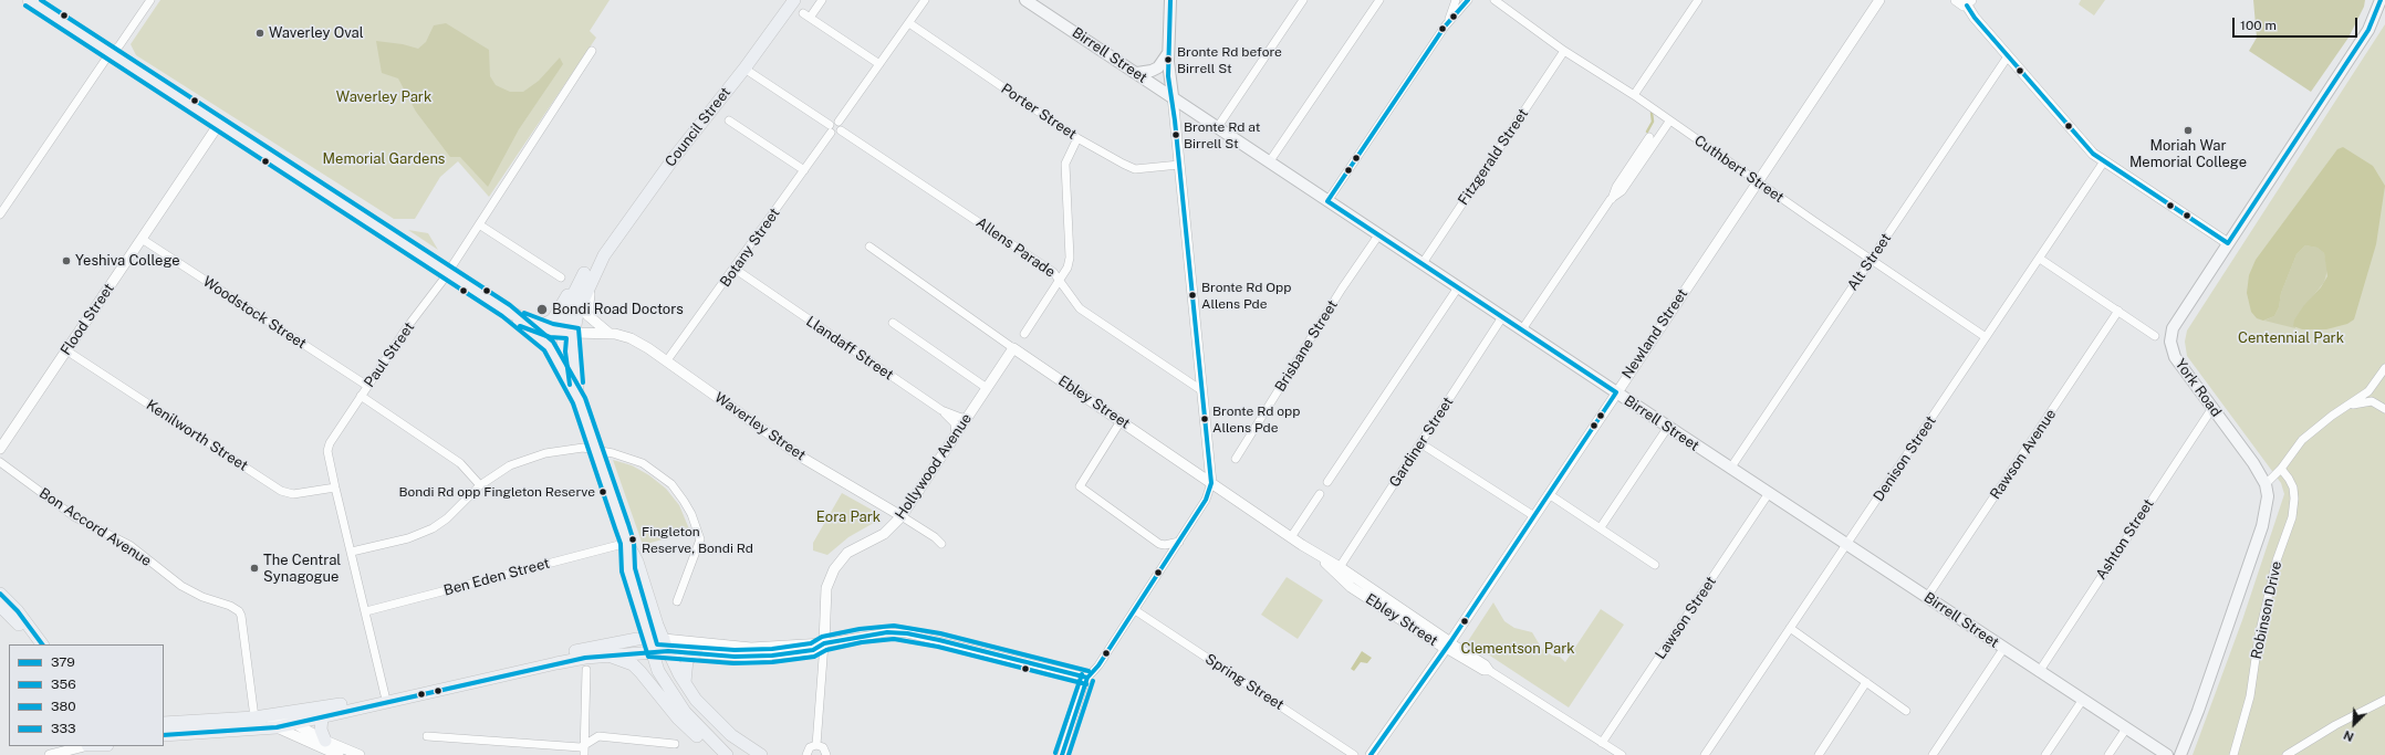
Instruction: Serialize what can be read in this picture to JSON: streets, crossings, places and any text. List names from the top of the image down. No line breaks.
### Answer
{"streets":{"main road":["Birrell Street","Council Street","York Road"],"street":["Porter Street","Fitzgerald Street","Cuthbert Street","Botany Street","Allens Parade","Alt Street","Woodstock Street","Flood Street","Newland Street","Brisbane Street","Llandaff Street","Paul Street","Ebley Street","Waverley Street","Kenilworth Street","Gardiner Street","Rawson Avenue","Denison Street","Hollywood Avenue","Bon Accord Avenue","Ashton Street","Ben Eden Street","Robinson Drive","Lawson Street","Spring Street"]},"crossings":[["Birrell Street","Fitzgerald Street"],["Birrell Street","Alt Street"],["Birrell Street","Newland Street"],["Birrell Street","Brisbane Street"],["Birrell Street","Gardiner Street"],["Birrell Street","Rawson Avenue"],["Birrell Street","Denison Street"],["Birrell Street","Ashton Street"],["Birrell Street","Lawson Street"],["Council Street","Waverley Street"],["Fitzgerald Street","Cuthbert Street"],["Cuthbert Street","Alt Street"],["Cuthbert Street","Newland Street"],["Cuthbert Street","Denison Street"],["Botany Street","Llandaff Street"],["Botany Street","Waverley Street"],["Woodstock Street","Flood Street"],["Woodstock Street","Paul Street"],["Flood Street","Kenilworth Street"],["Newland Street","Ebley Street"],["Llandaff Street","Hollywood Avenue"],["Paul Street","Kenilworth Street"],["Paul Street","Ben Eden Street"],["York Road","Ashton Street"],["Ebley Street","Gardiner Street"],["Ebley Street","Hollywood Avenue"],["Ebley Street","Lawson Street"],["Waverley Street","Hollywood Avenue"]],"parks":["Waverley Park","Memorial Gardens","Centennial Park","Eora Park","Clementson Park"],"places":["Waverley Oval","Bronte Rd before Birrell St","Moriah War Memorial College","Bronte Rd at Birrell St","Yeshiva College","Bronte Rd Opp Allens Pde","Bondi Road Doctors","Bronte Rd opp Allens Pde","Bondi Rd opp Fingleton Reserve","Fingleton Reserve, Bondi Rd","The Central Synagogue"],"lines":["transit line 379","transit line 356","transit line 333","transit line 380"],"legend":["379","356","380","333"],"scale_bar":"100 m","north":"bottom left"}
